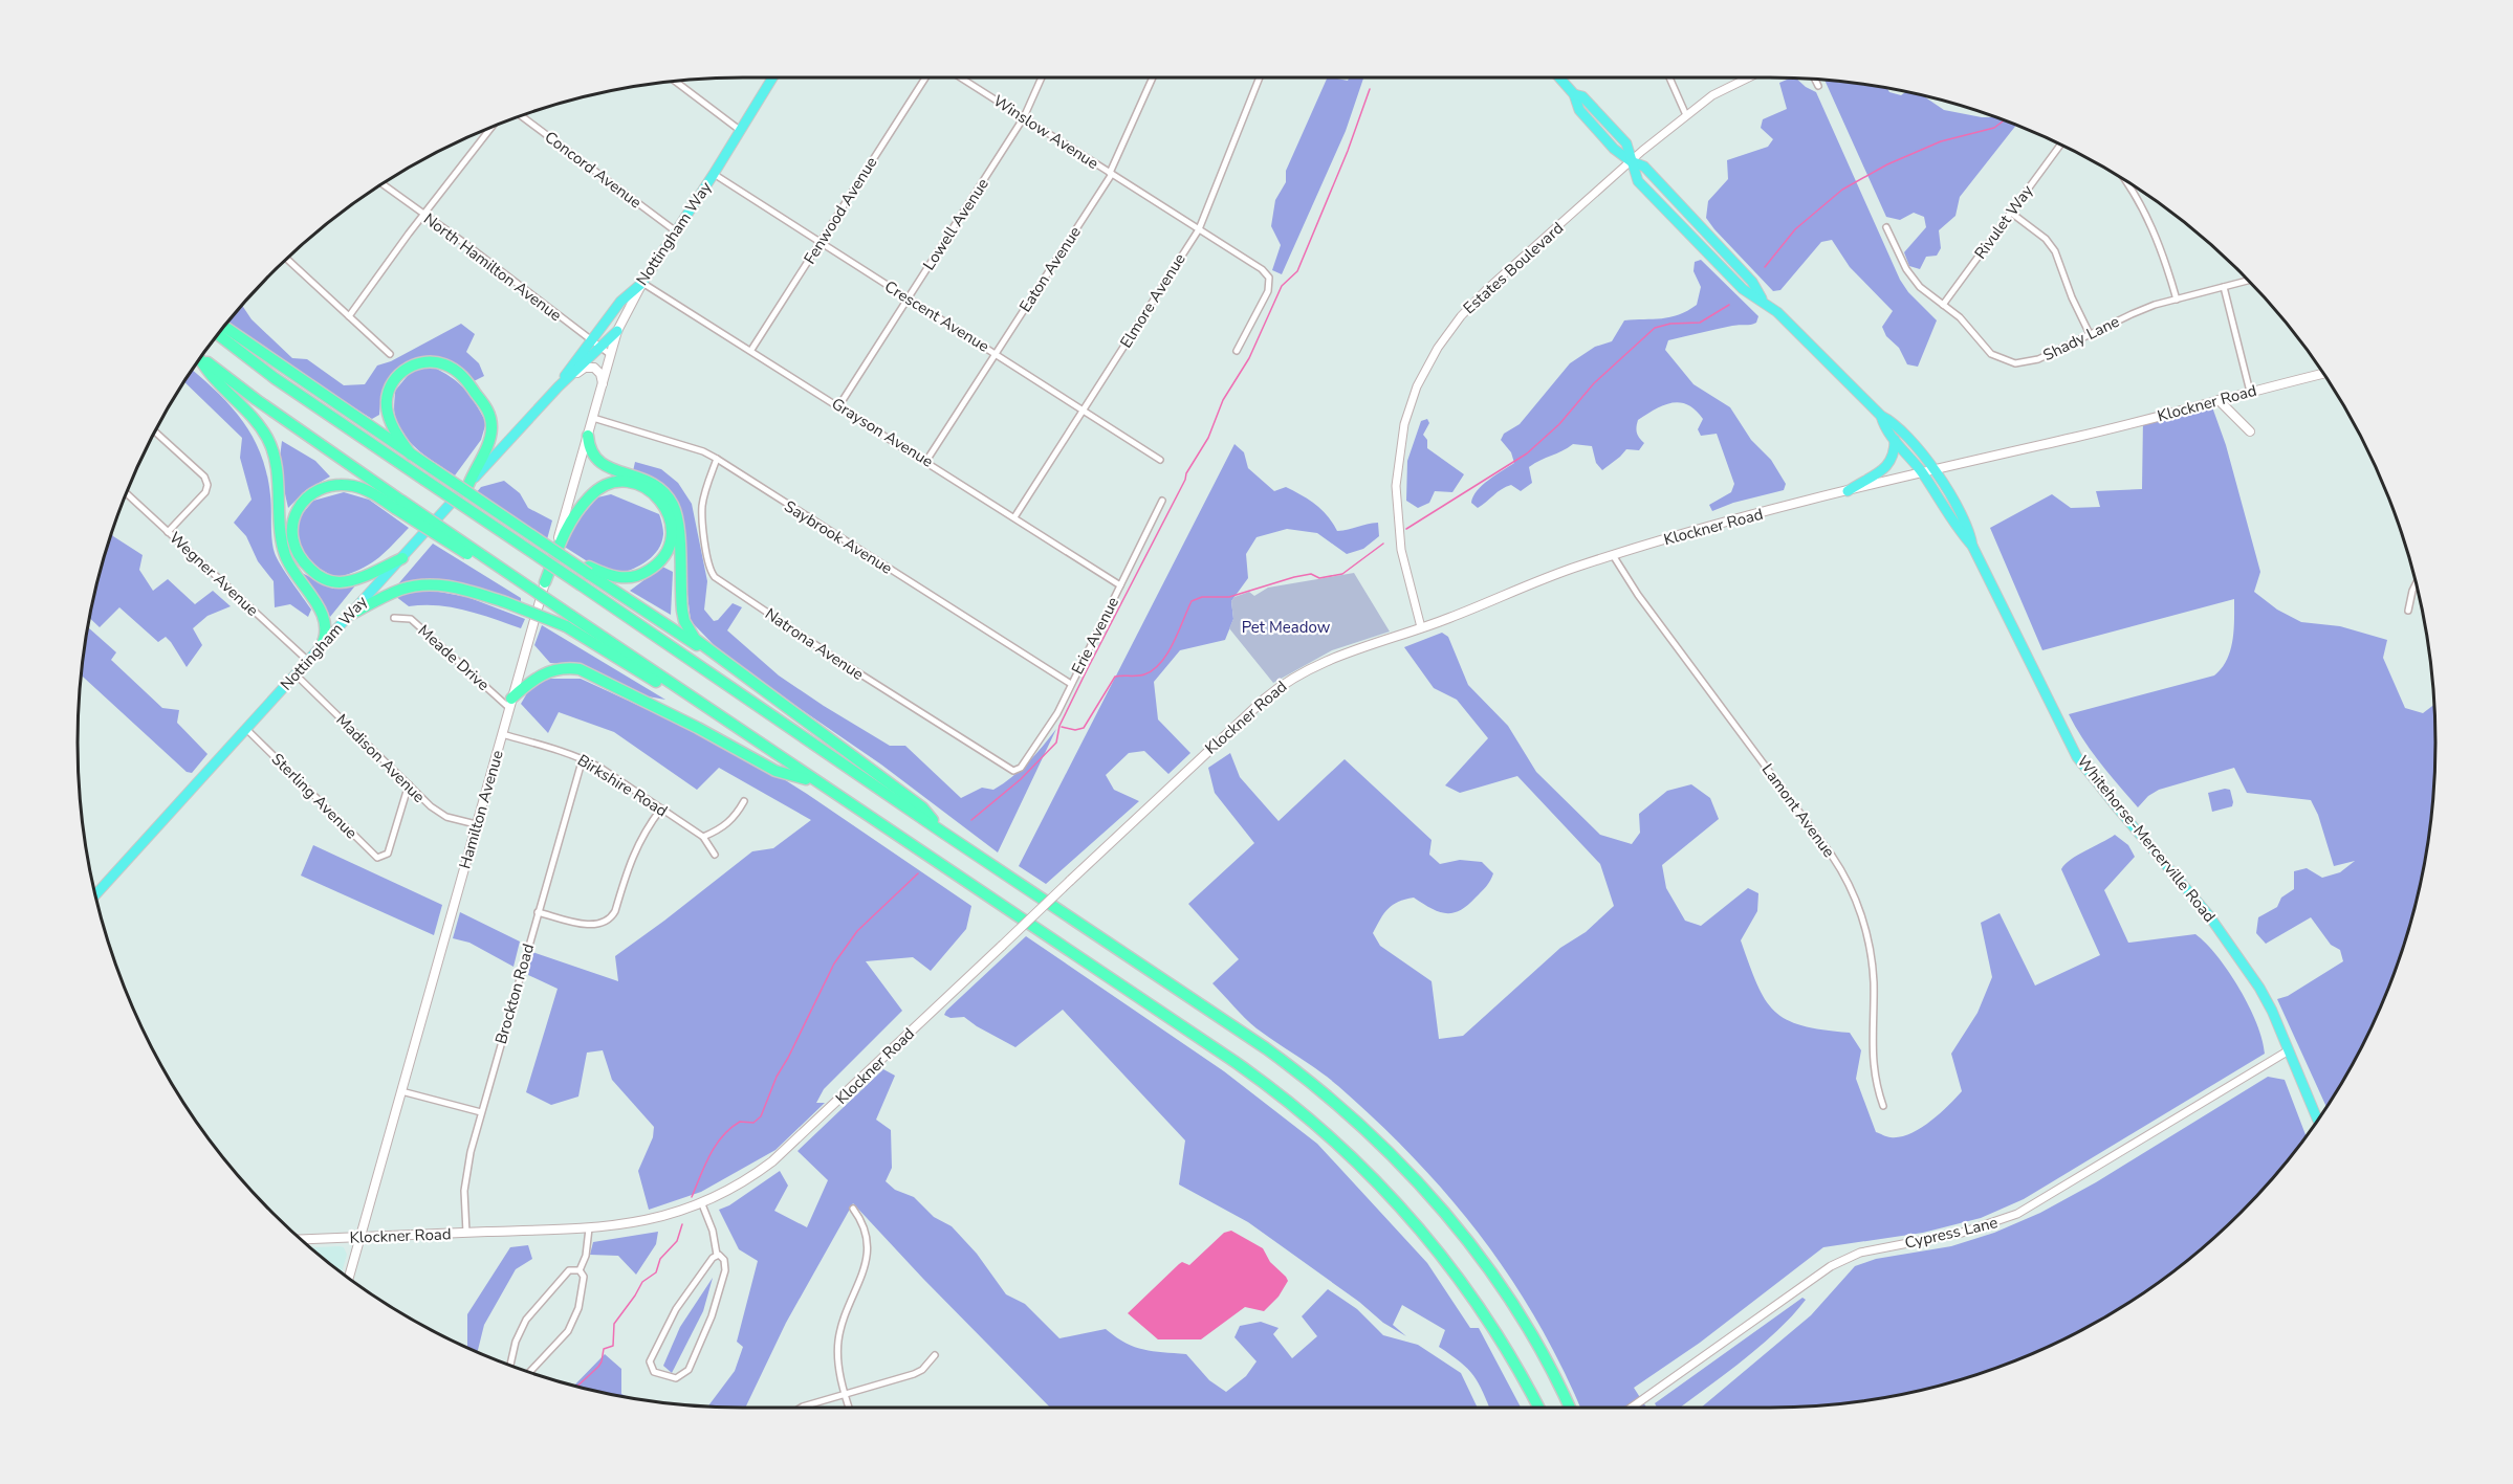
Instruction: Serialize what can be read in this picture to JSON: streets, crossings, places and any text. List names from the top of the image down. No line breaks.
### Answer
{"streets":{"main road":["Nottingham Way","Klockner Road","Hamilton Avenue","Whitehorse-Mercerville Road"],"street":["Winslow Avenue","Concord Avenue","Fenwood Avenue","Rivulet Way","Lowell Avenue","North Hamilton Avenue","Estates Boulevard","Eaton Avenue","Elmore Avenue","Crescent Avenue","Shady Lane","Grayson Avenue","Saybrook Avenue","Wegner Avenue","Erie Avenue","Natrona Avenue","Meade Drive","Madison Avenue","Birkshire Road","Sterling Avenue","Lamont Avenue","Brockton Road","Cypress Lane"]},"crossings":[["Winslow Avenue","Lowell Avenue"],["Winslow Avenue","Eaton Avenue"],["Winslow Avenue","Elmore Avenue"],["Concord Avenue","Nottingham Way"],["Fenwood Avenue","Crescent Avenue"],["Fenwood Avenue","Grayson Avenue"],["Rivulet Way","Shady Lane"],["Lowell Avenue","Crescent Avenue"],["Lowell Avenue","Grayson Avenue"],["Nottingham Way","North Hamilton Avenue"],["Nottingham Way","Crescent Avenue"],["Nottingham Way","Grayson Avenue"],["Nottingham Way","Wegner Avenue"],["Nottingham Way","Madison Avenue"],["Nottingham Way","Sterling Avenue"],["Nottingham Way","Hamilton Avenue"],["North Hamilton Avenue","Hamilton Avenue"],["Estates Boulevard","Klockner Road"],["Estates Boulevard","Whitehorse-Mercerville Road"],["Eaton Avenue","Crescent Avenue"],["Eaton Avenue","Grayson Avenue"],["Elmore Avenue","Crescent Avenue"],["Elmore Avenue","Grayson Avenue"],["Klockner Road","Hamilton Avenue"],["Klockner Road","Lamont Avenue"],["Klockner Road","Whitehorse-Mercerville Road"],["Klockner Road","Brockton Road"],["Grayson Avenue","Erie Avenue"],["Grayson Avenue","Hamilton Avenue"],["Saybrook Avenue","Erie Avenue"],["Saybrook Avenue","Natrona Avenue"],["Saybrook Avenue","Hamilton Avenue"],["Erie Avenue","Natrona Avenue"],["Meade Drive","Hamilton Avenue"],["Madison Avenue","Sterling Avenue"],["Madison Avenue","Hamilton Avenue"],["Birkshire Road","Hamilton Avenue"],["Birkshire Road","Brockton Road"],["Whitehorse-Mercerville Road","Cypress Lane"]],"parks":["Pet Meadow"]}
